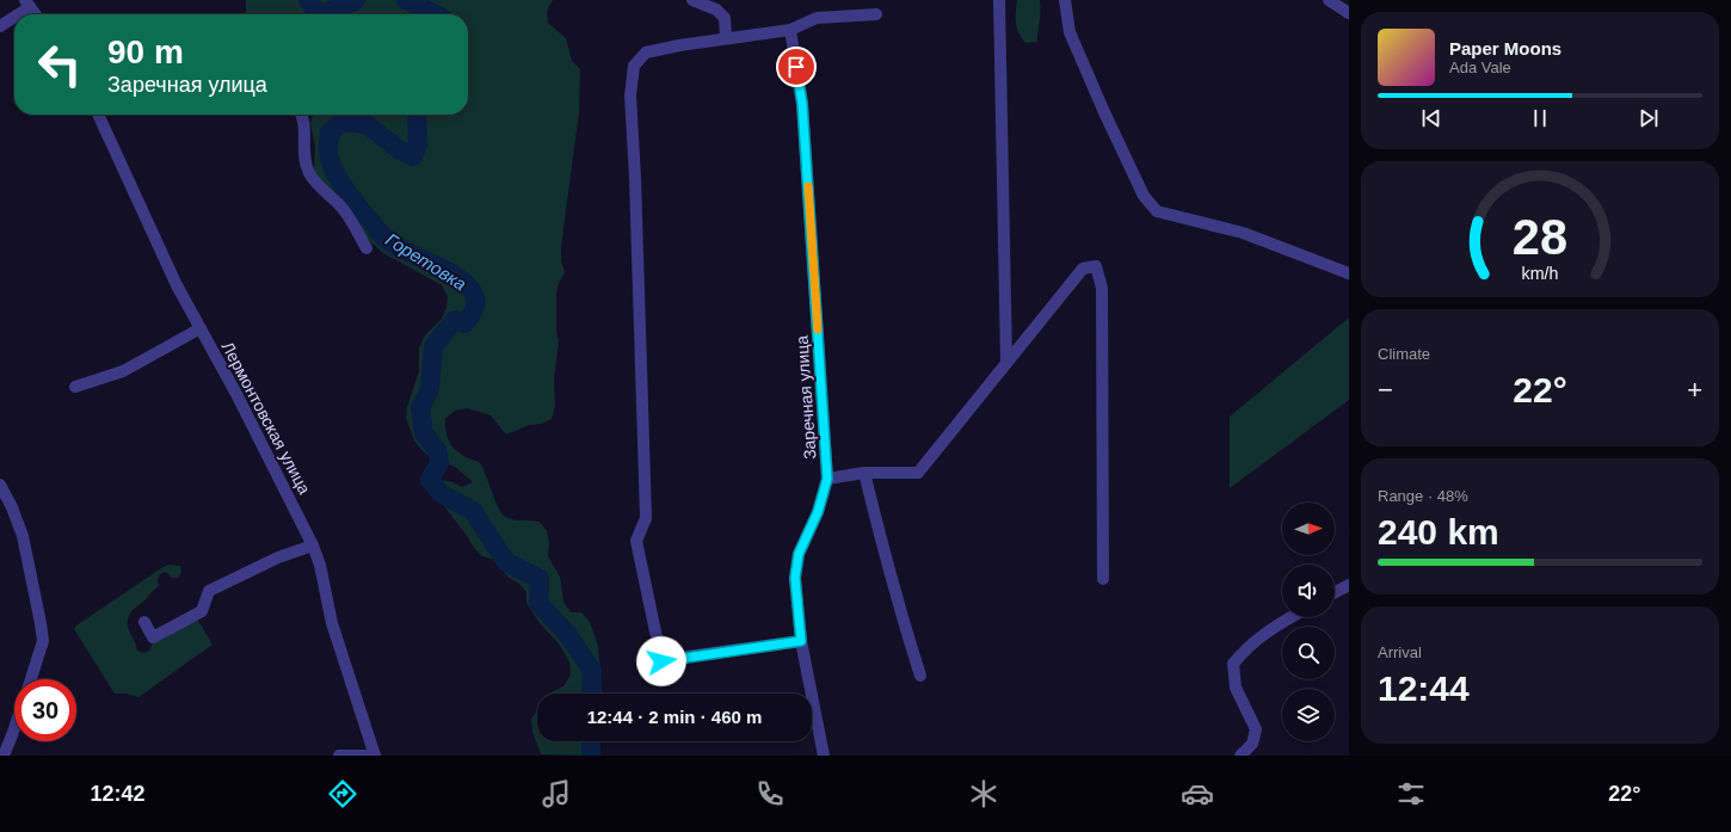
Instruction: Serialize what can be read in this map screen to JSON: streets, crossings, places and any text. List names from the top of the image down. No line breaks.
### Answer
{"streets":{"street":["Заречная улица","Лермонтовская улица"]},"water":["Горетовка"],"north":"right","page":{"turn":["90 m","Заречная улица"],"song":["Paper Moons","Ada Vale"],"tile":["Climate",["Range · 48%","240 km"],["Arrival","12:44"]],"heat":["−","22°","+"],"limit":"30","trip":"12:44 · 2 min · 460 m","tabs":["12:42","22°"],"gauge":["28","km/h"]}}
